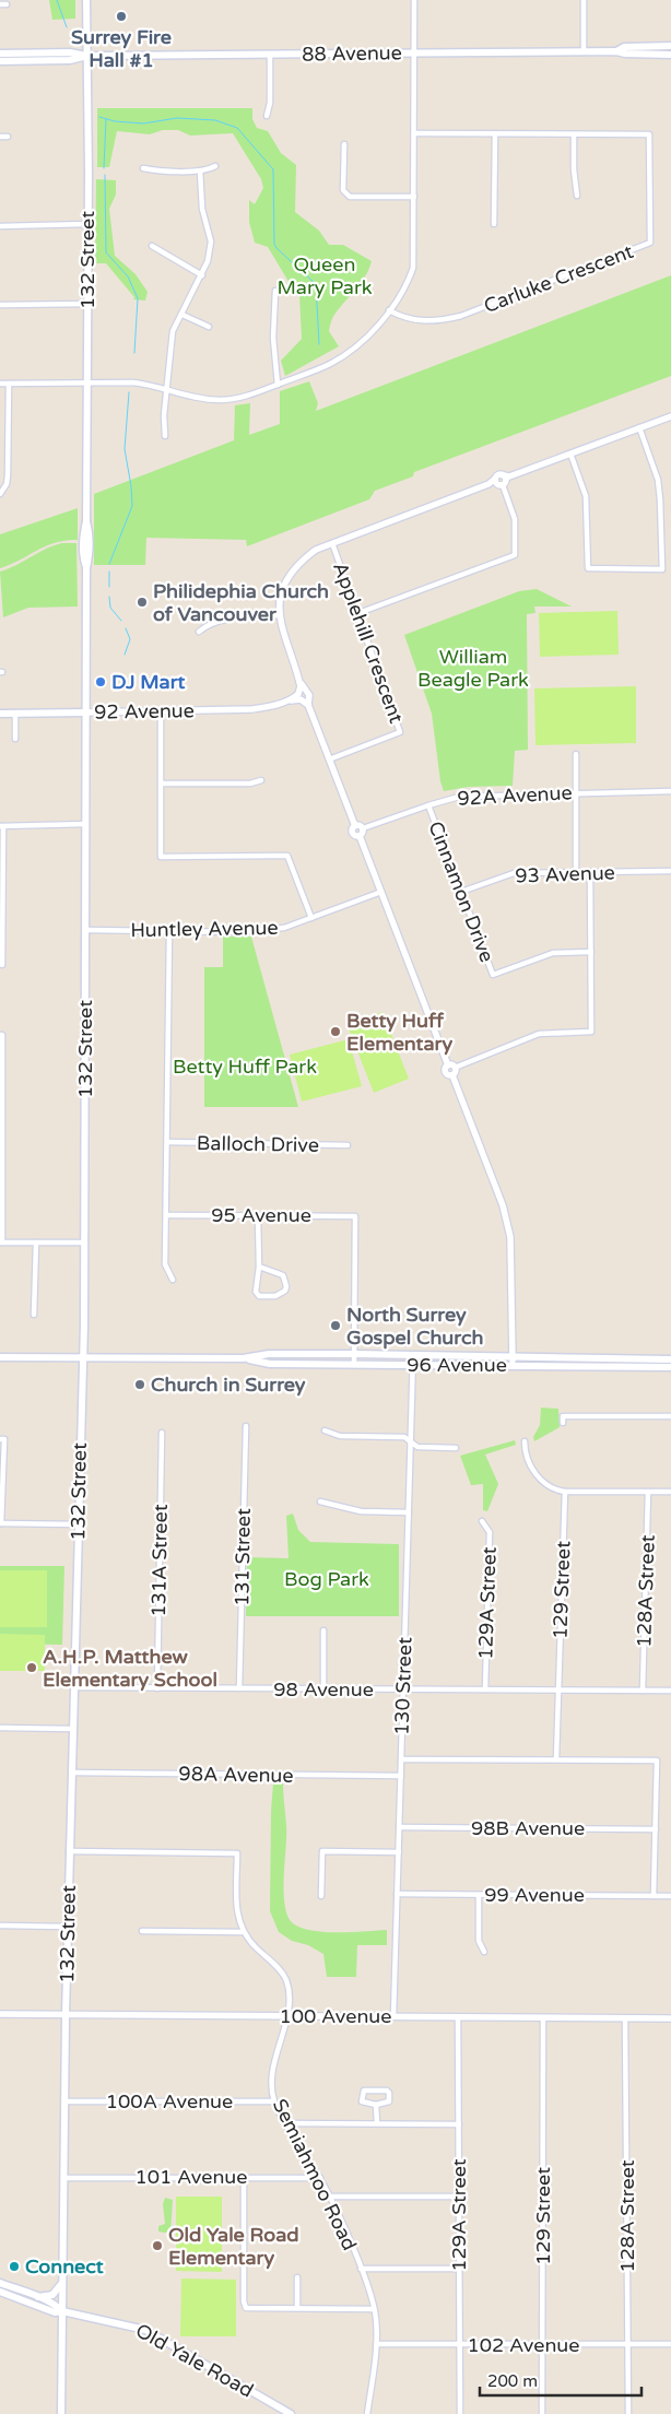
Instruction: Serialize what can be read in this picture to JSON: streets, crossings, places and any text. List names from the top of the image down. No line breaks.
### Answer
{"streets":{"main road":["88 Avenue","132 Street","92 Avenue","96 Avenue","Old Yale Road"],"street":["Carluke Crescent","Applehill Crescent","92A Avenue","93 Avenue","Cinnamon Drive","Huntley Avenue","Balloch Drive","95 Avenue","131 Street","131A Street","129 Street","128A Street","129A Street","130 Street","98 Avenue","98A Avenue","98B Avenue","99 Avenue","100 Avenue","100A Avenue","Semiahmoo Road","101 Avenue","102 Avenue"]},"crossings":[["88 Avenue","132 Street"],["132 Street","92 Avenue"],["132 Street","Huntley Avenue"],["132 Street","96 Avenue"],["132 Street","98 Avenue"],["132 Street","98A Avenue"],["132 Street","100 Avenue"],["132 Street","100A Avenue"],["132 Street","101 Avenue"],["132 Street","Old Yale Road"],["92A Avenue","Cinnamon Drive"],["93 Avenue","Cinnamon Drive"],["95 Avenue","96 Avenue"],["96 Avenue","130 Street"],["131 Street","98 Avenue"],["131A Street","98 Avenue"],["129 Street","98 Avenue"],["129 Street","100 Avenue"],["129 Street","102 Avenue"],["128A Street","98 Avenue"],["128A Street","100 Avenue"],["128A Street","102 Avenue"],["129A Street","98 Avenue"],["129A Street","100 Avenue"],["129A Street","102 Avenue"],["130 Street","98 Avenue"],["130 Street","98A Avenue"],["130 Street","98B Avenue"],["130 Street","99 Avenue"],["130 Street","100 Avenue"],["100 Avenue","Semiahmoo Road"],["100A Avenue","Semiahmoo Road"],["Semiahmoo Road","101 Avenue"],["Semiahmoo Road","102 Avenue"]],"parks":["Queen Mary Park","William Beagle Park","Betty Huff Park","Bog Park"],"places":["Surrey Fire Hall #1","Philidephia Church of Vancouver","DJ Mart","Betty Huff Elementary","North Surrey Gospel Church","Church in Surrey","A.H.P. Matthew Elementary School","Old Yale Road Elementary","Connect"],"scale_bar":"200 m"}
